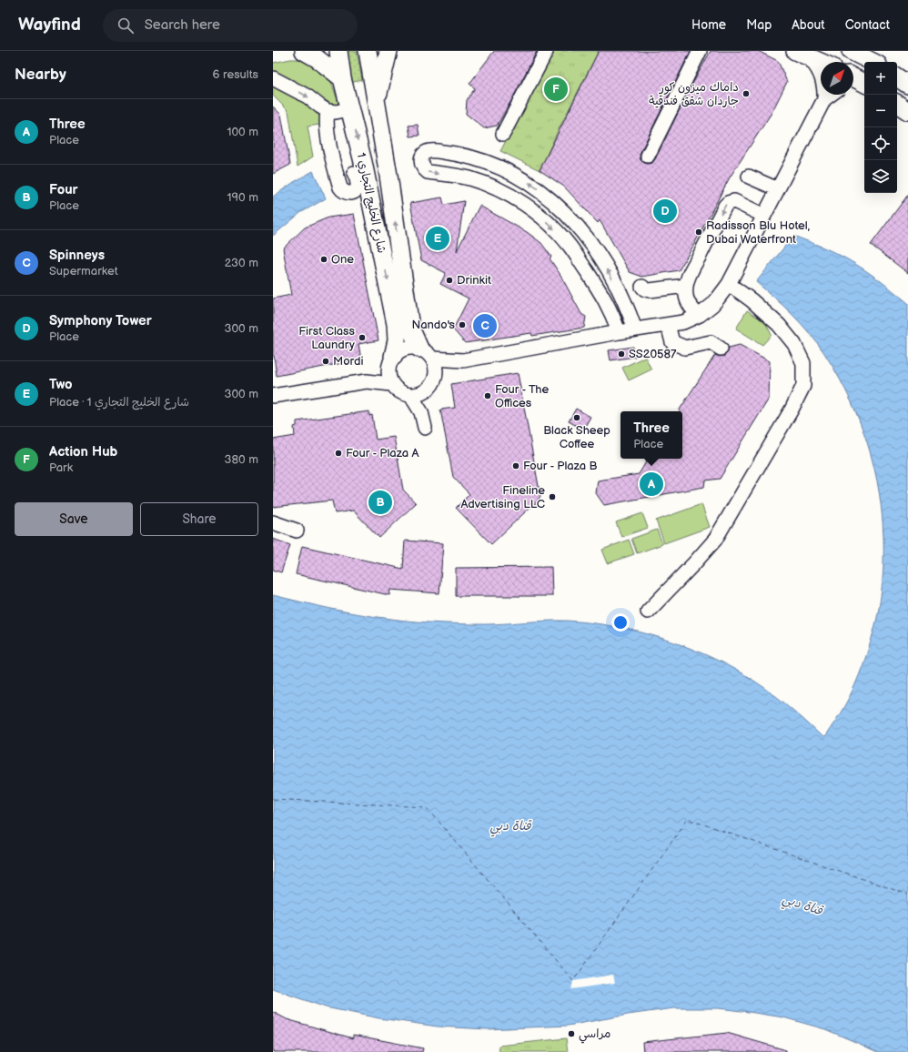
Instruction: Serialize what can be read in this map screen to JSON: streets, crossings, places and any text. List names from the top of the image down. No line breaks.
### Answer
{"streets":{"main road":["شارع الخليج التجاري 1"]},"water":["قناة دبي"],"places":["داماك ميزون كور جاردان شقق فندقية","Radisson Blu Hotel, Dubai Waterfront","One","Drinkit","Nando's","First Class Laundry","SS20587","Mordi","Four - The Offices","Black Sheep Coffee","Four - Plaza A","Four - Plaza B","Fineline Advertising LLC","مراسي"],"north":"top right","page":{"header":"Wayfind","search":"Search here","nav":["Home","Map","About","Contact"],"heading":["Nearby","6 results"],"map_buttons":["+","−"],"pins":["F","D","E","C","A","B"],"list":[{"mark":"A","name":"Three","note":"Place","value":"100 m"},{"mark":"B","name":"Four","note":"Place","value":"190 m"},{"mark":"C","name":"Spinneys","note":"Supermarket","value":"230 m"},{"mark":"D","name":"Symphony Tower","note":"Place","value":"300 m"},{"mark":"E","name":"Two","note":"Place · شارع الخليج التجاري 1","value":"300 m"},{"mark":"F","name":"Action Hub","note":"Park","value":"380 m"}],"popup":["Three","Place"],"buttons":["Save","Share"]}}
